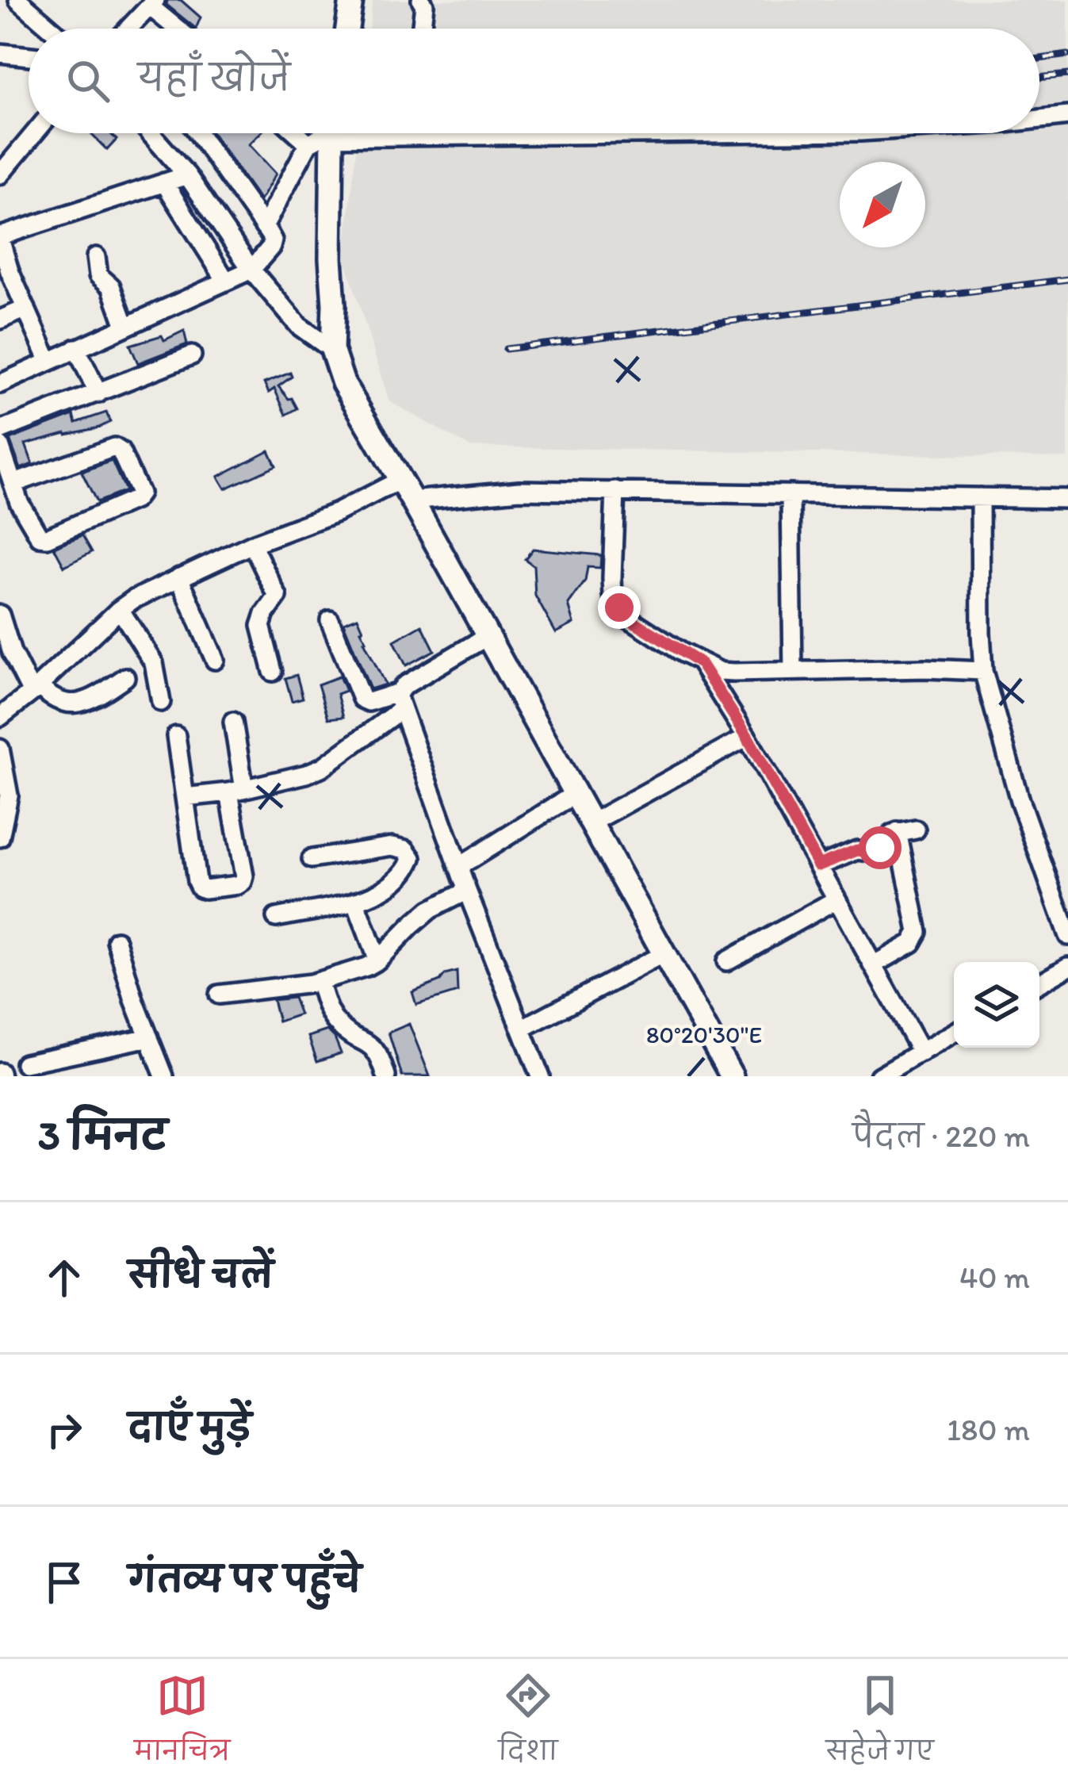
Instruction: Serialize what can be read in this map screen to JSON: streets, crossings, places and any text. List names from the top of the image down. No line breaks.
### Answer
{"north":"bottom left","page":{"search":"यहाँ खोजें","heading":["3 मिनट","पैदल · 220 m"],"list":[["सीधे चलें","40 m"],["दाएँ मुड़ें","180 m"],"गंतव्य पर पहुँचे"],"nav":["मानचित्र","दिशा","सहेजे गए"]},"coordinates":["80°20'30\"E"]}
